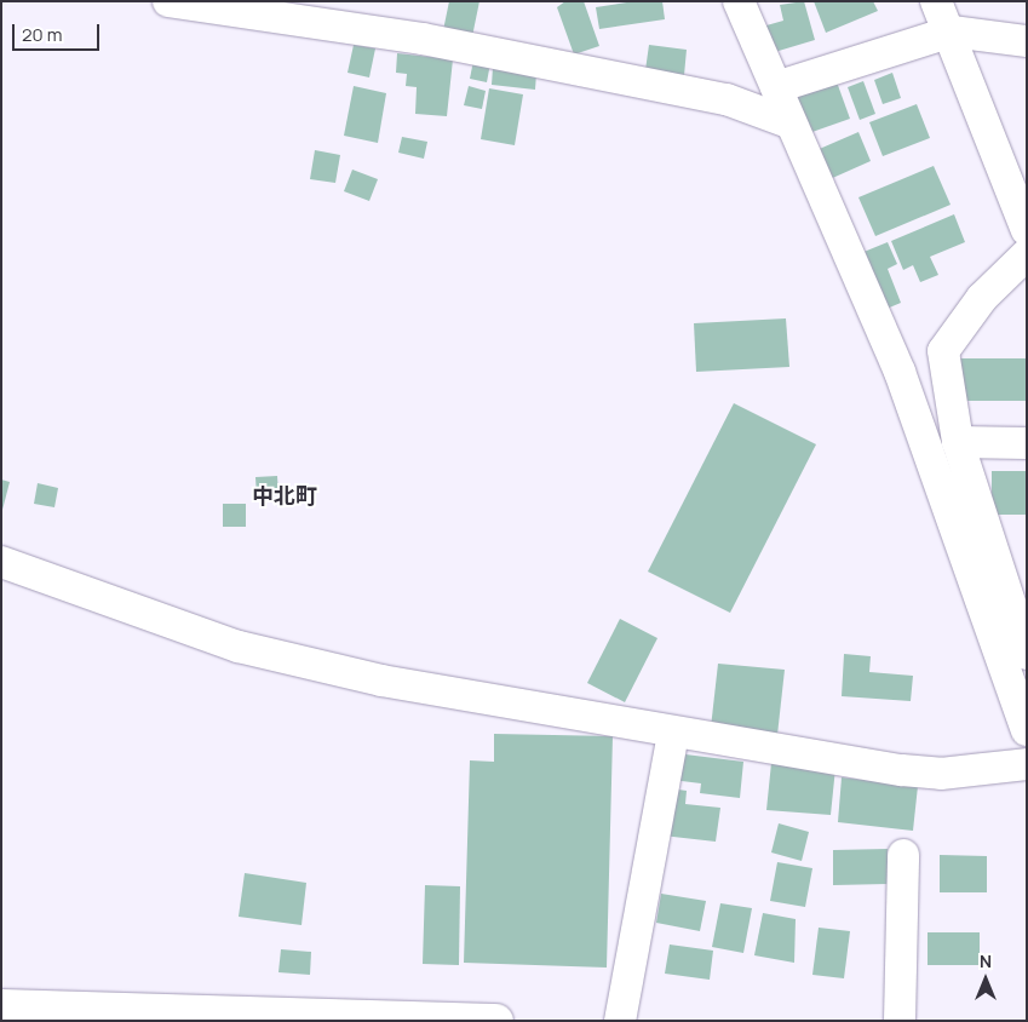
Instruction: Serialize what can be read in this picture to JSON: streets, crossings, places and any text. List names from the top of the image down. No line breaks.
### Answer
{"districts":["中北町"],"scale_bar":"20 m","north":"top"}
